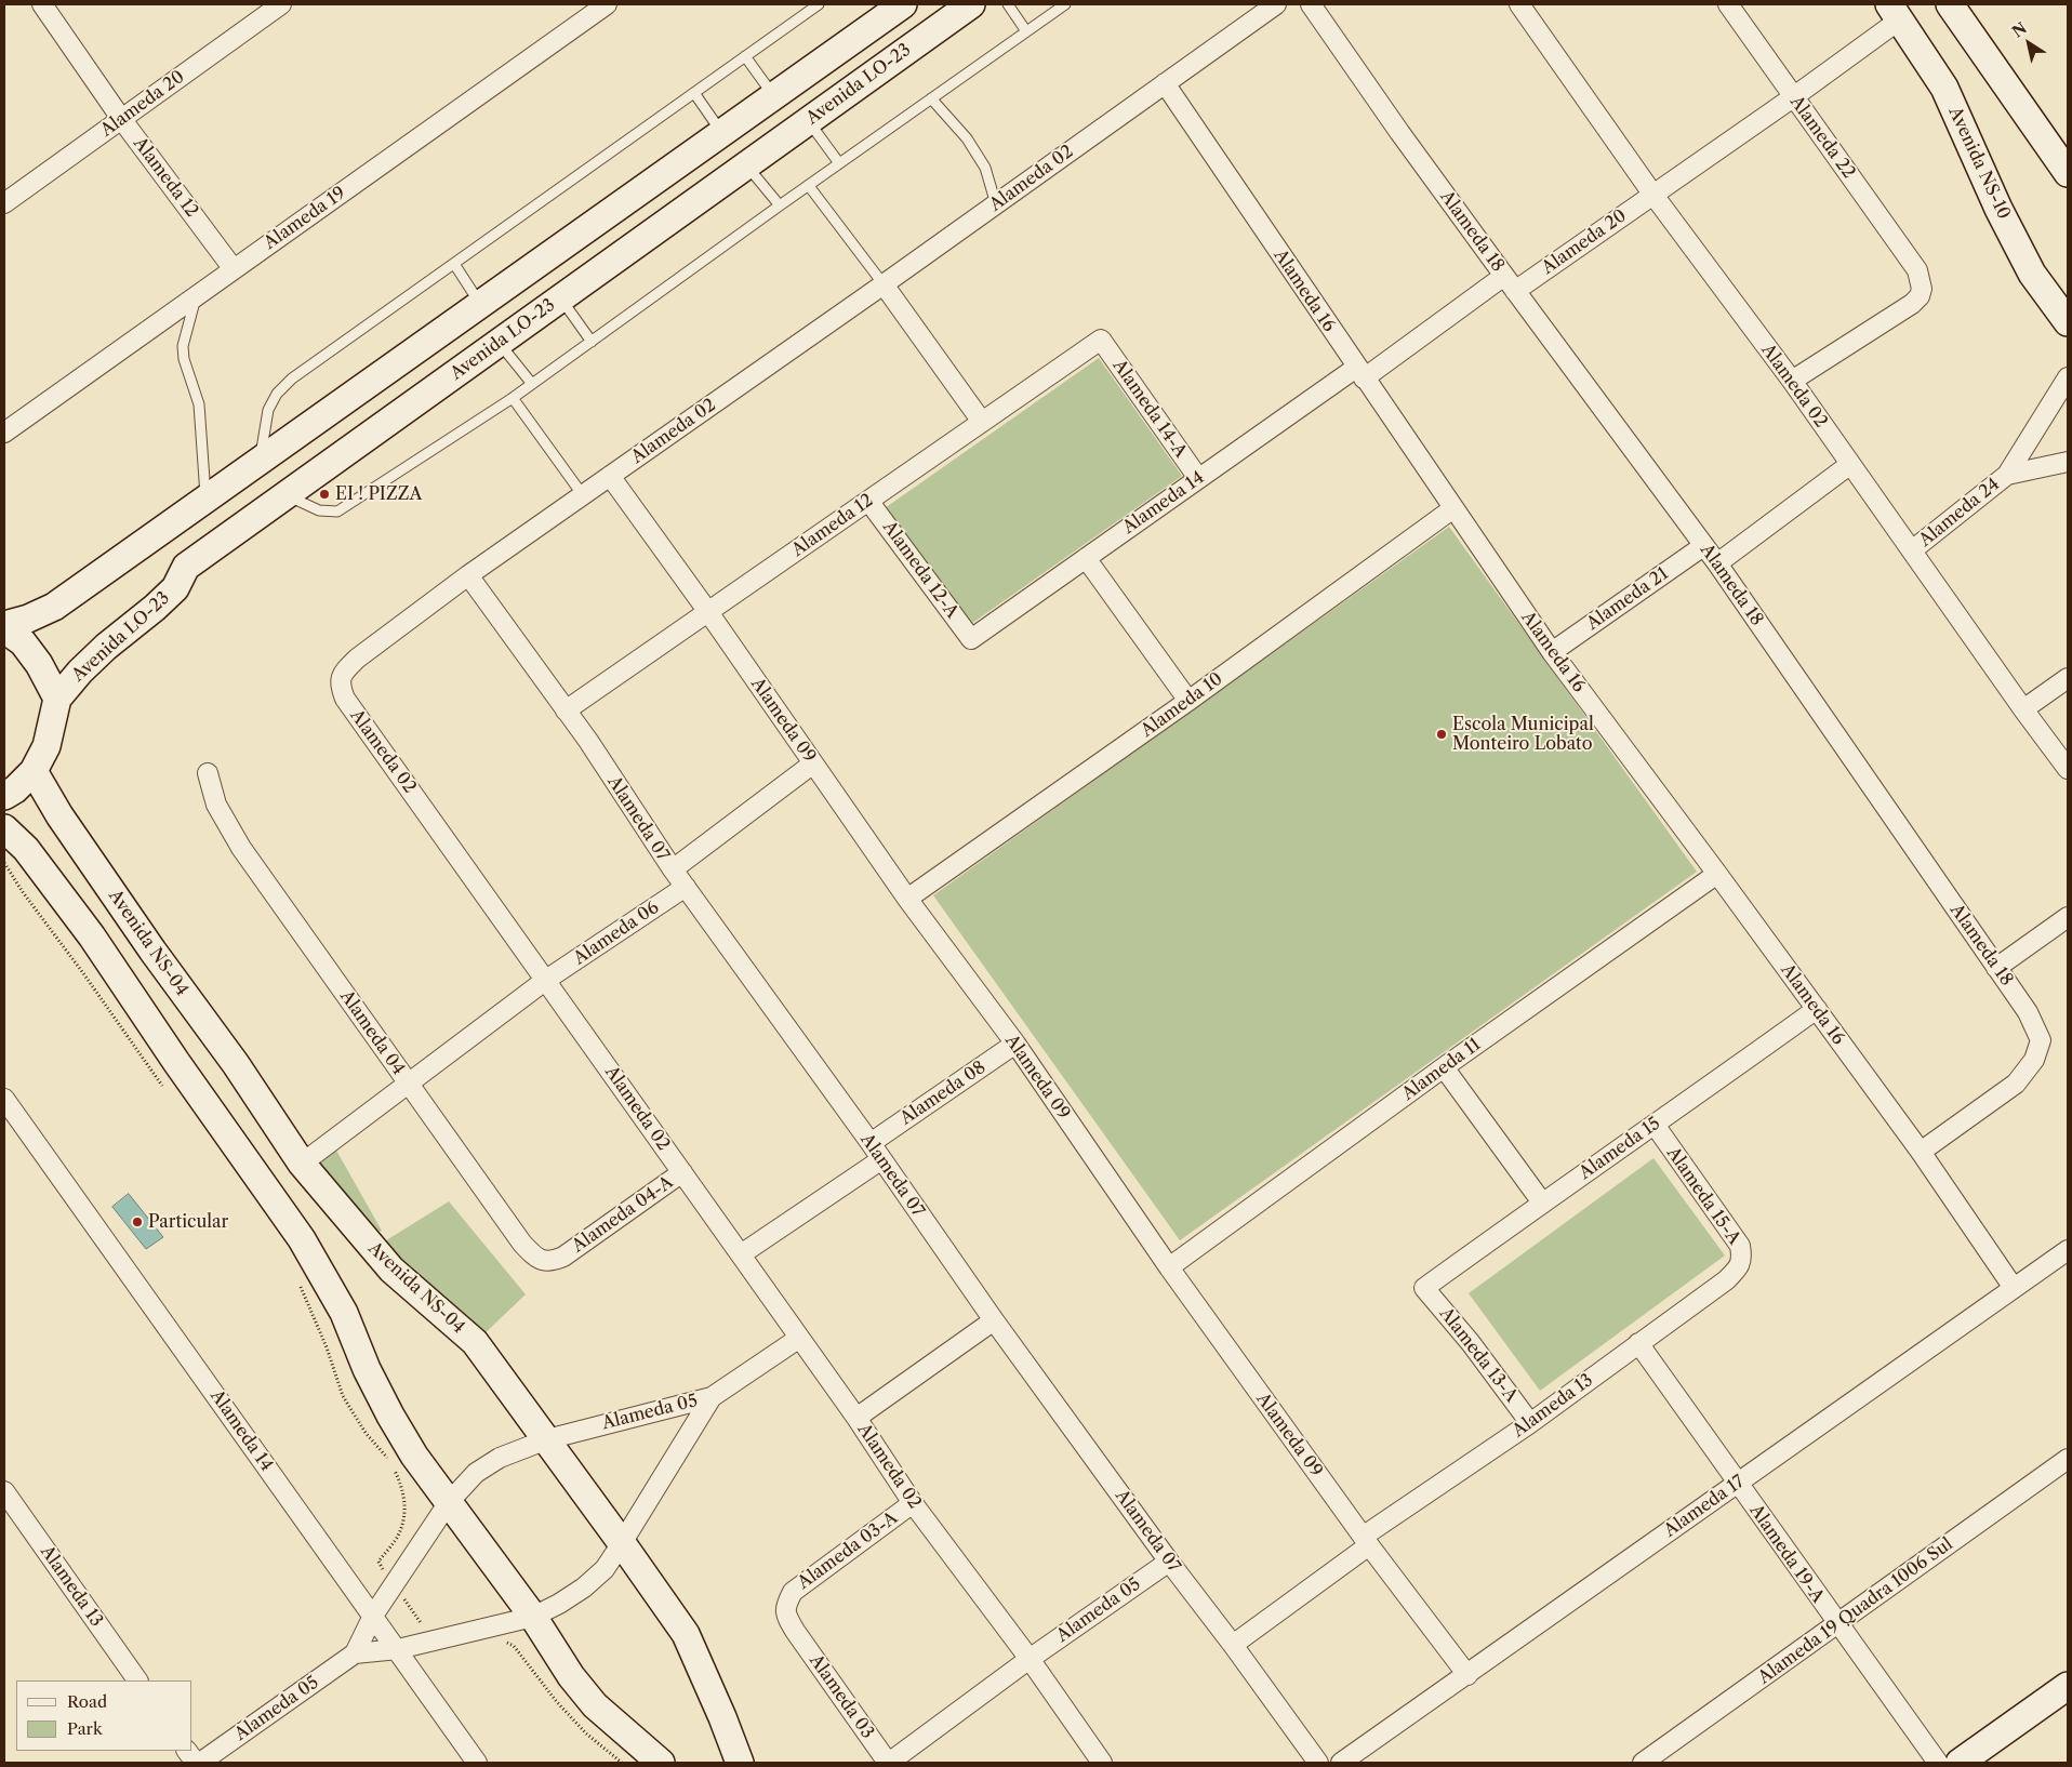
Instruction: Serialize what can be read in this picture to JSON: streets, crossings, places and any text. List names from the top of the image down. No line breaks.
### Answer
{"streets":{"street":["Avenida LO-23","Alameda 20","Alameda 22","Avenida NS-10","Alameda 12","Alameda 02","Alameda 19","Alameda 18","Alameda 16","Alameda 14-A","Alameda 14","Alameda 24","Alameda 12-A","Alameda 21","Alameda 10","Alameda 09","Alameda 07","Alameda 06","Avenida NS-04","Alameda 04","Alameda 11","Alameda 08","Alameda 15","Alameda 15-A","Alameda 04-A","Alameda 13-A","Alameda 13","Alameda 05","Alameda 17","Alameda 03-A","Alameda 19-A","Alameda 19 Quadra 1006 Sul","Alameda 03"]},"crossings":[["Alameda 20","Alameda 22"],["Alameda 20","Avenida NS-10"],["Alameda 20","Alameda 12"],["Alameda 20","Alameda 02"],["Alameda 20","Alameda 18"],["Alameda 22","Alameda 02"],["Alameda 12","Alameda 19"],["Alameda 12","Alameda 14-A"],["Alameda 12","Alameda 12-A"],["Alameda 12","Alameda 09"],["Alameda 12","Alameda 07"],["Alameda 02","Alameda 16"],["Alameda 02","Alameda 24"],["Alameda 02","Alameda 09"],["Alameda 02","Alameda 07"],["Alameda 02","Alameda 06"],["Alameda 02","Alameda 04-A"],["Alameda 02","Alameda 05"],["Alameda 02","Alameda 03-A"],["Alameda 18","Alameda 16"],["Alameda 18","Alameda 14"],["Alameda 18","Alameda 21"],["Alameda 16","Alameda 14"],["Alameda 16","Alameda 21"],["Alameda 16","Alameda 10"],["Alameda 16","Alameda 11"],["Alameda 16","Alameda 15"],["Alameda 16","Alameda 17"],["Alameda 14-A","Alameda 14"],["Alameda 14","Alameda 12-A"],["Alameda 14","Alameda 05"],["Alameda 10","Alameda 09"],["Alameda 09","Alameda 11"],["Alameda 09","Alameda 08"],["Alameda 09","Alameda 13"],["Alameda 09","Alameda 17"],["Alameda 07","Alameda 06"],["Alameda 07","Alameda 08"],["Alameda 07","Alameda 13"],["Alameda 07","Alameda 05"],["Alameda 06","Avenida NS-04"],["Alameda 06","Alameda 04"],["Avenida NS-04","Alameda 05"],["Alameda 04","Alameda 04-A"],["Alameda 15","Alameda 15-A"],["Alameda 15","Alameda 13-A"],["Alameda 15-A","Alameda 13"],["Alameda 13-A","Alameda 13"],["Alameda 13","Alameda 19-A"],["Alameda 05","Alameda 03"],["Alameda 17","Alameda 19-A"],["Alameda 03-A","Alameda 03"],["Alameda 19-A","Alameda 19 Quadra 1006 Sul"]],"places":["EI ! PIZZA","Escola Municipal Monteiro Lobato","Particular"],"legend":["Road","Park"],"north":"top left"}
